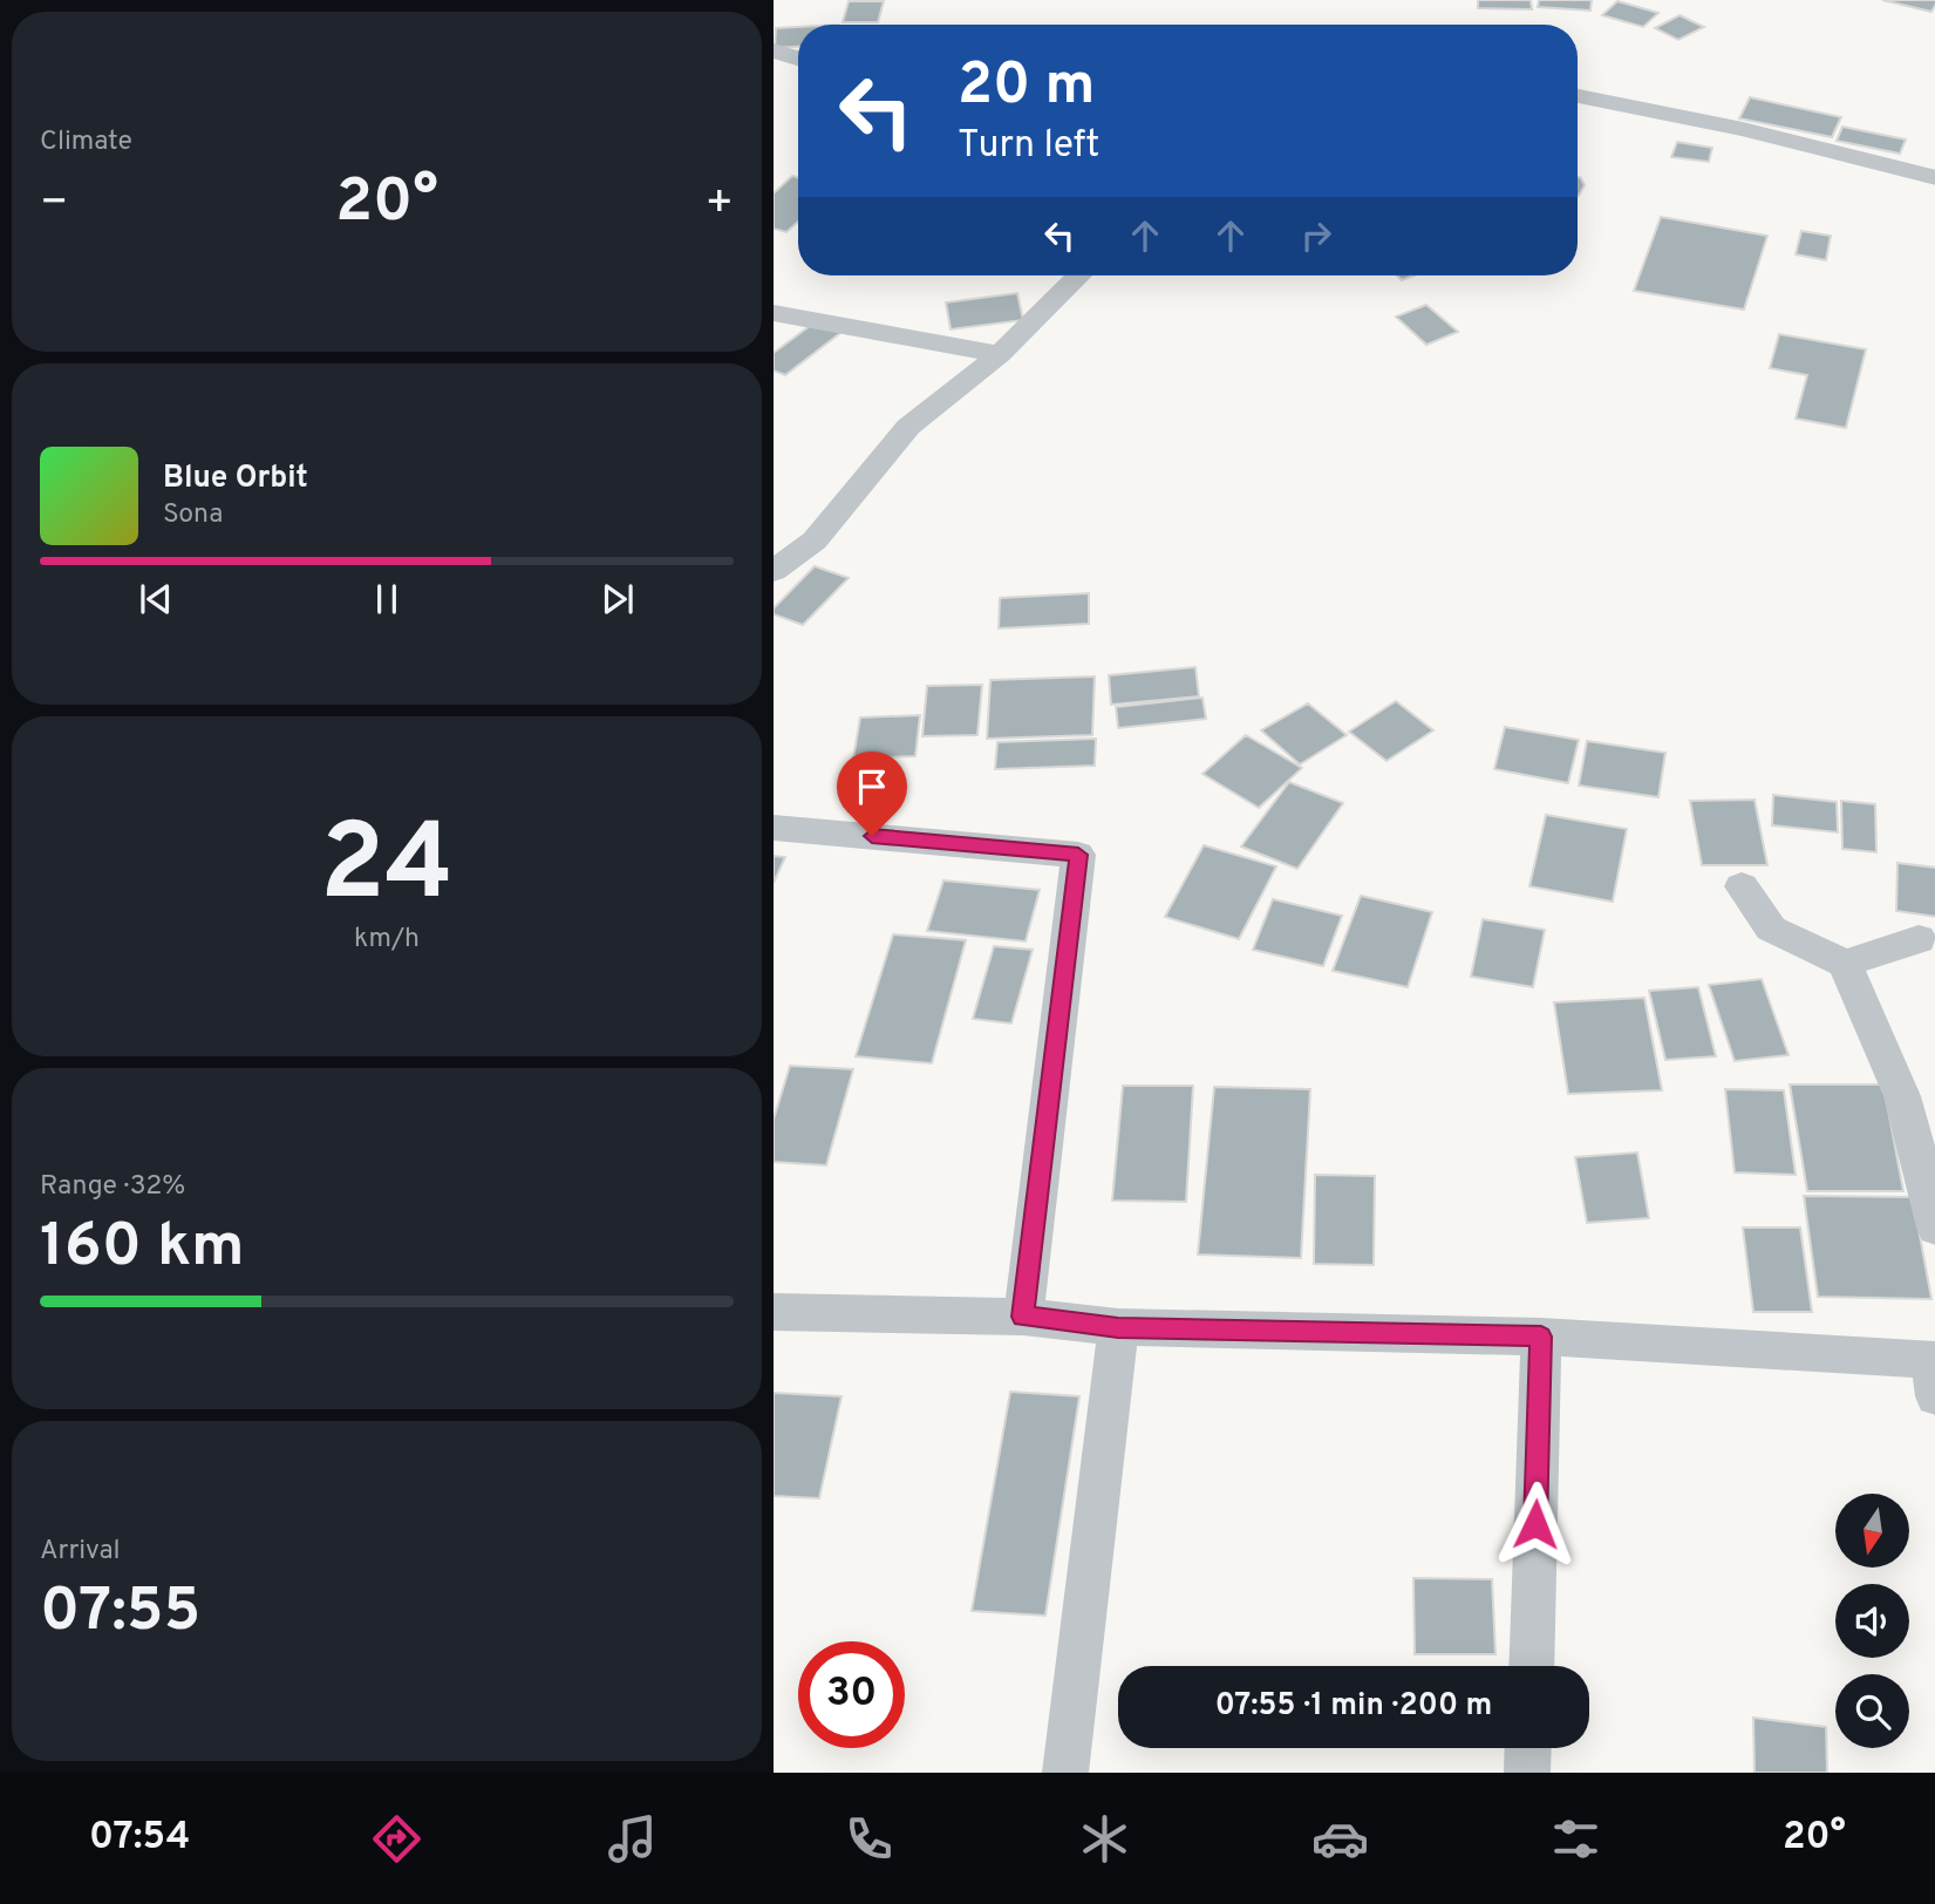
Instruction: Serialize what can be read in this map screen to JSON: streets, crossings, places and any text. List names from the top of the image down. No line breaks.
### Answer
{"north":"bottom","page":{"tile":["Climate",["24","km/h"],["Range · 32%","160 km"],["Arrival","07:55"]],"turn":["20 m","Turn left"],"heat":["−","20°","+"],"song":["Blue Orbit","Sona"],"limit":"30","trip":"07:55 · 1 min · 200 m","tabs":["07:54","20°"]}}
